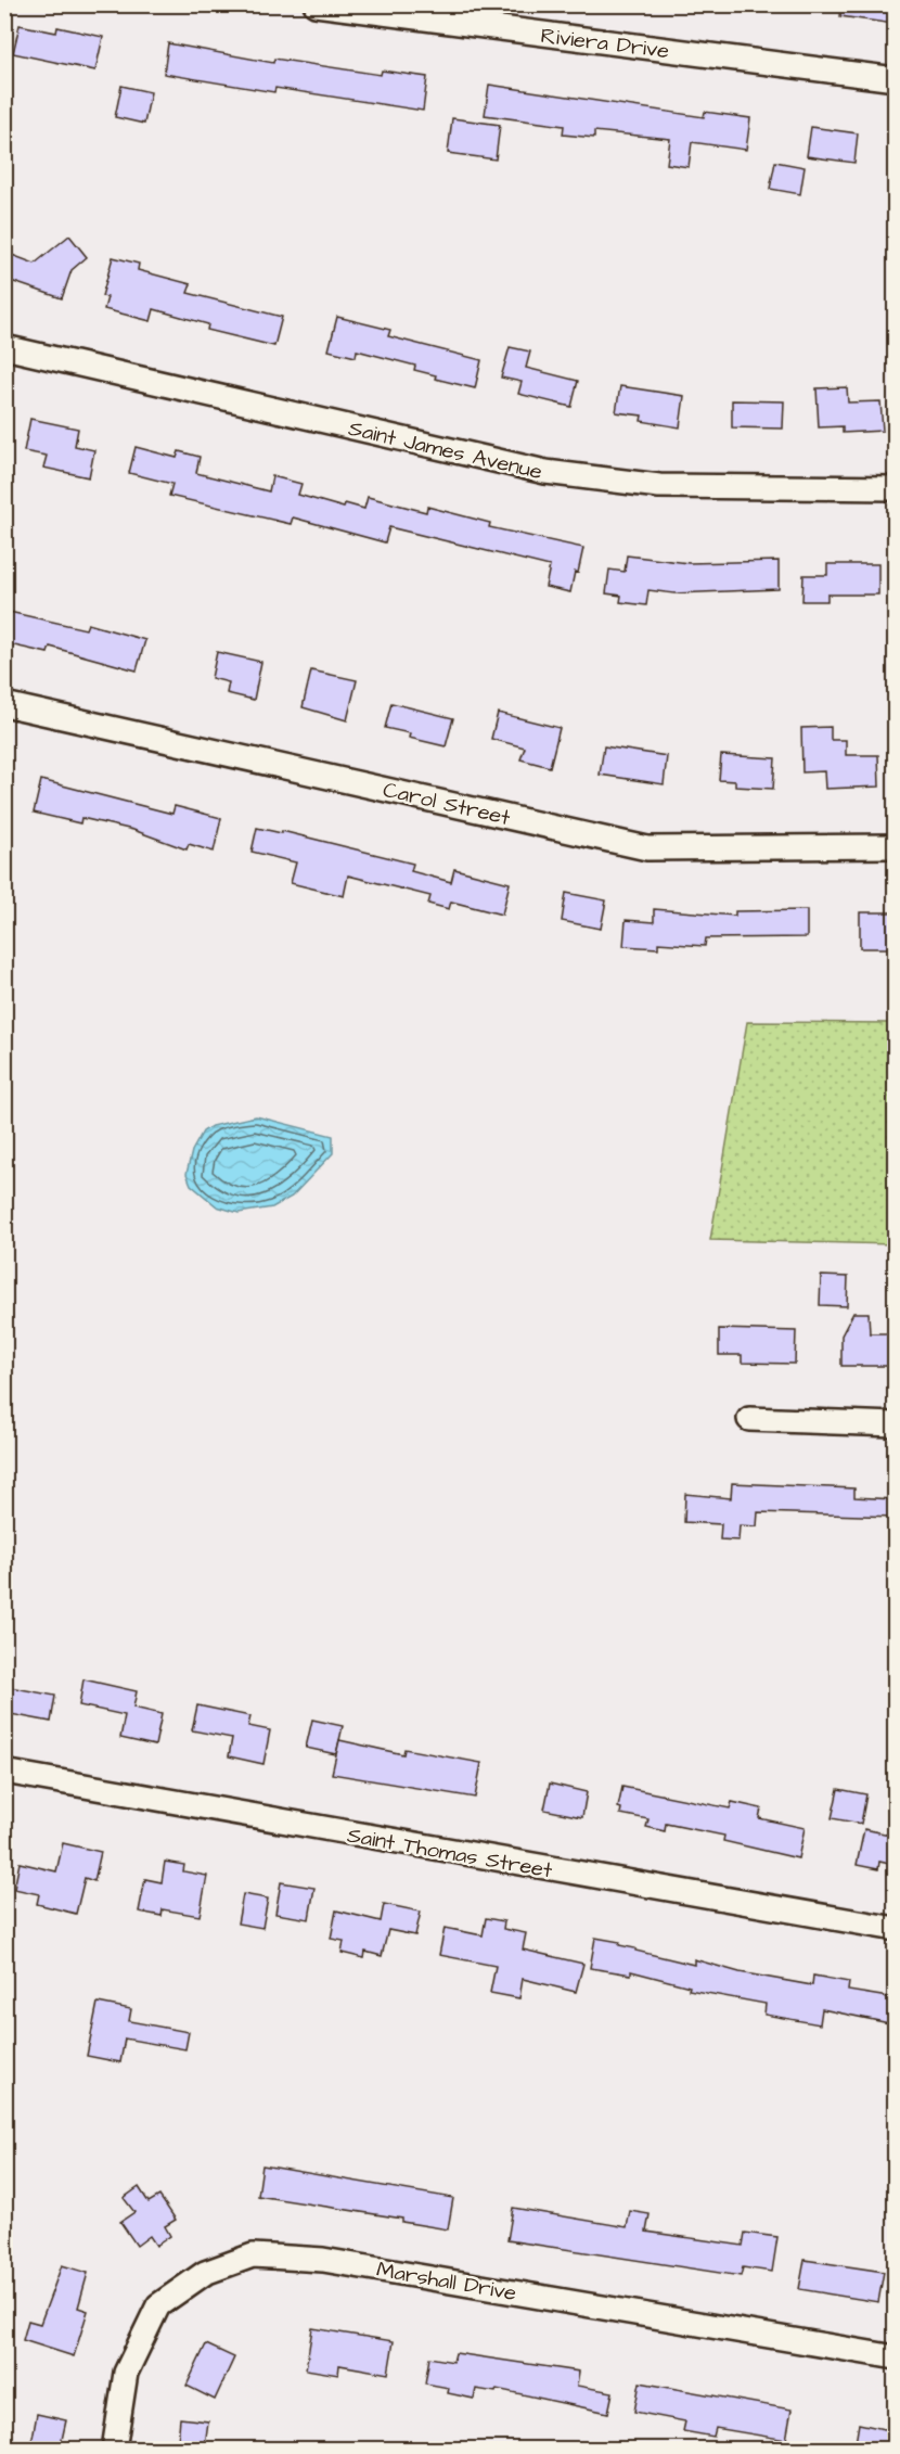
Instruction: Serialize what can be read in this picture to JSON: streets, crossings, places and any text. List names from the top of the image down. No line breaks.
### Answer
{"streets":{"street":["Riviera Drive","Saint James Avenue","Carol Street","Saint Thomas Street","Marshall Drive"]}}
